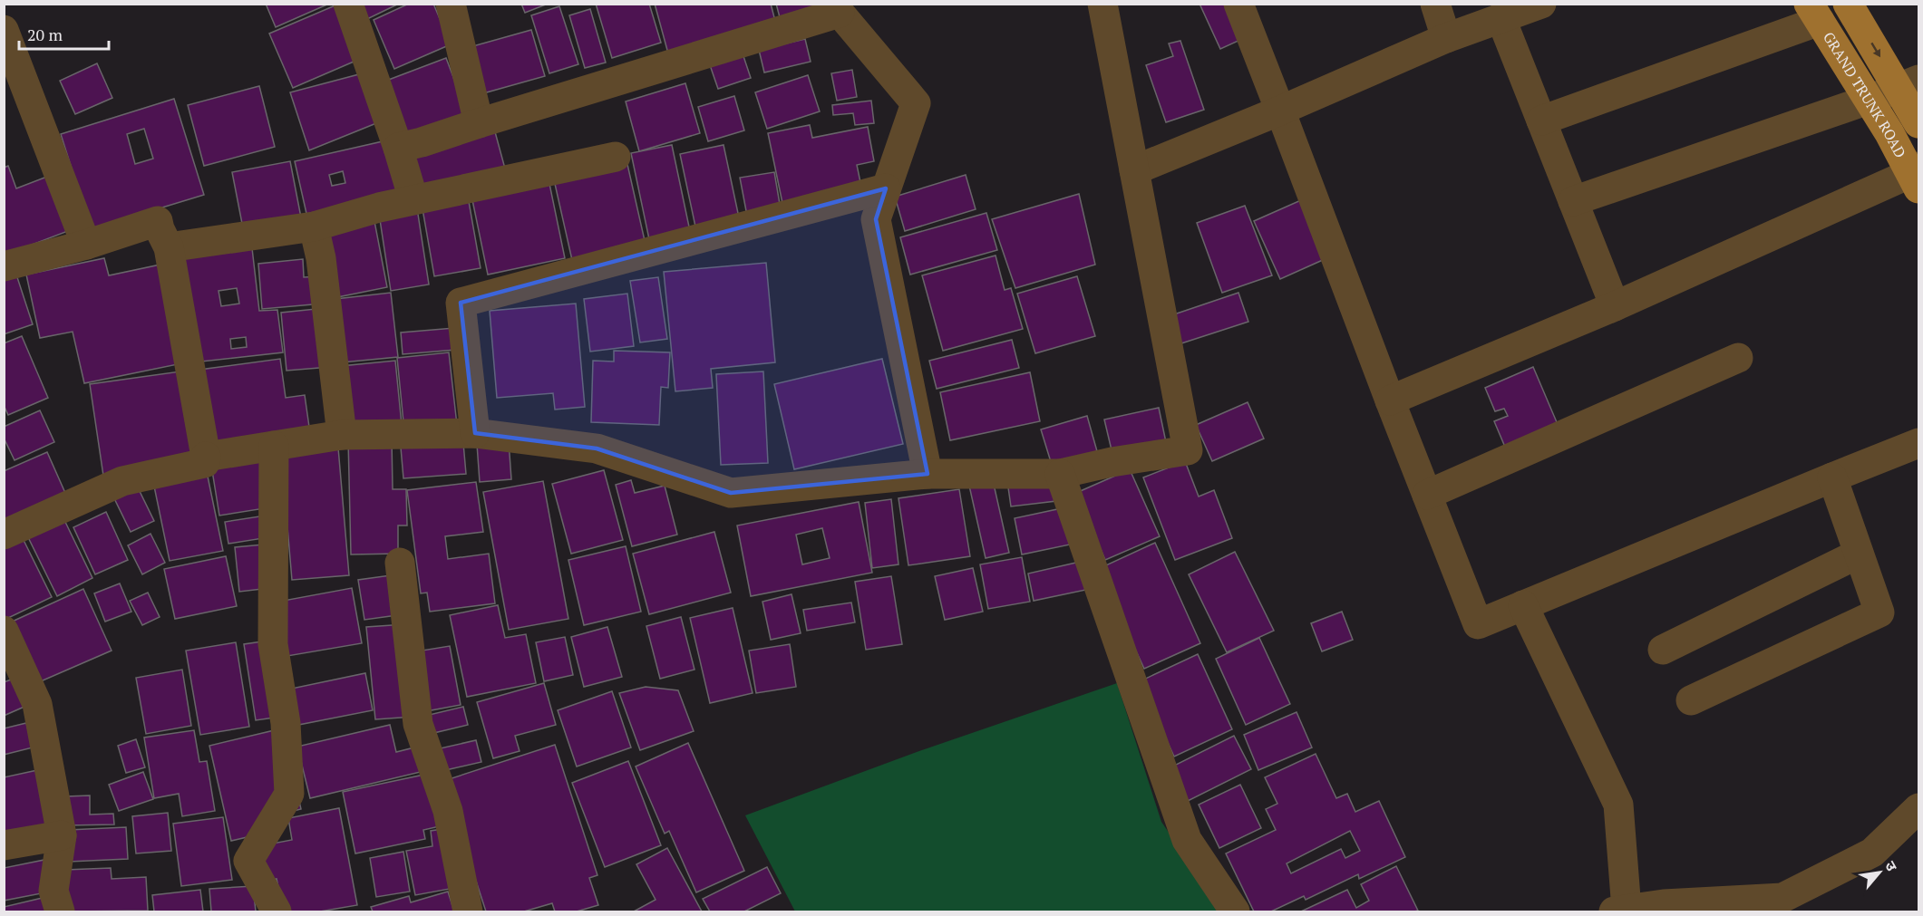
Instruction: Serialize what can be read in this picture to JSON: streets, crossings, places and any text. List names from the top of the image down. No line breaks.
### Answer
{"streets":{"main road":["GRAND TRUNK ROAD"]},"scale_bar":"20 m","north":"top right"}
